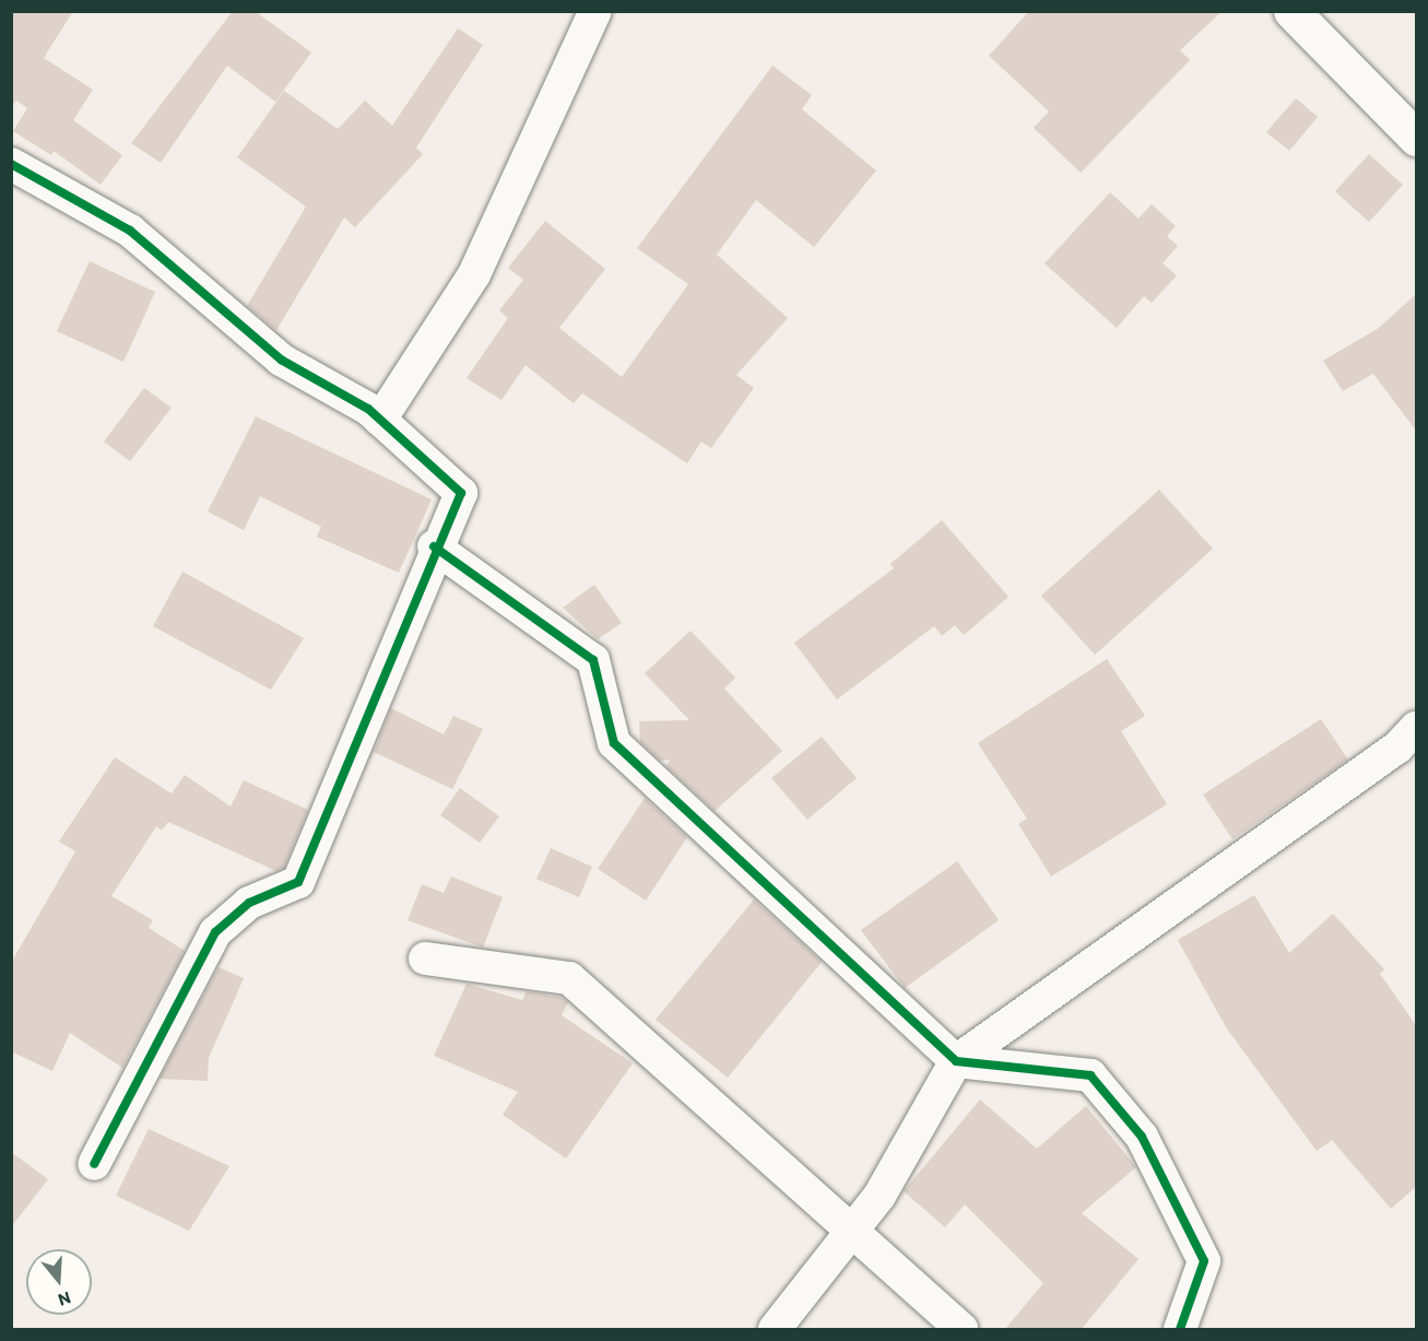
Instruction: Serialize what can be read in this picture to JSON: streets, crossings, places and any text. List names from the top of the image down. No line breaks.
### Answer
{"north":"bottom"}
